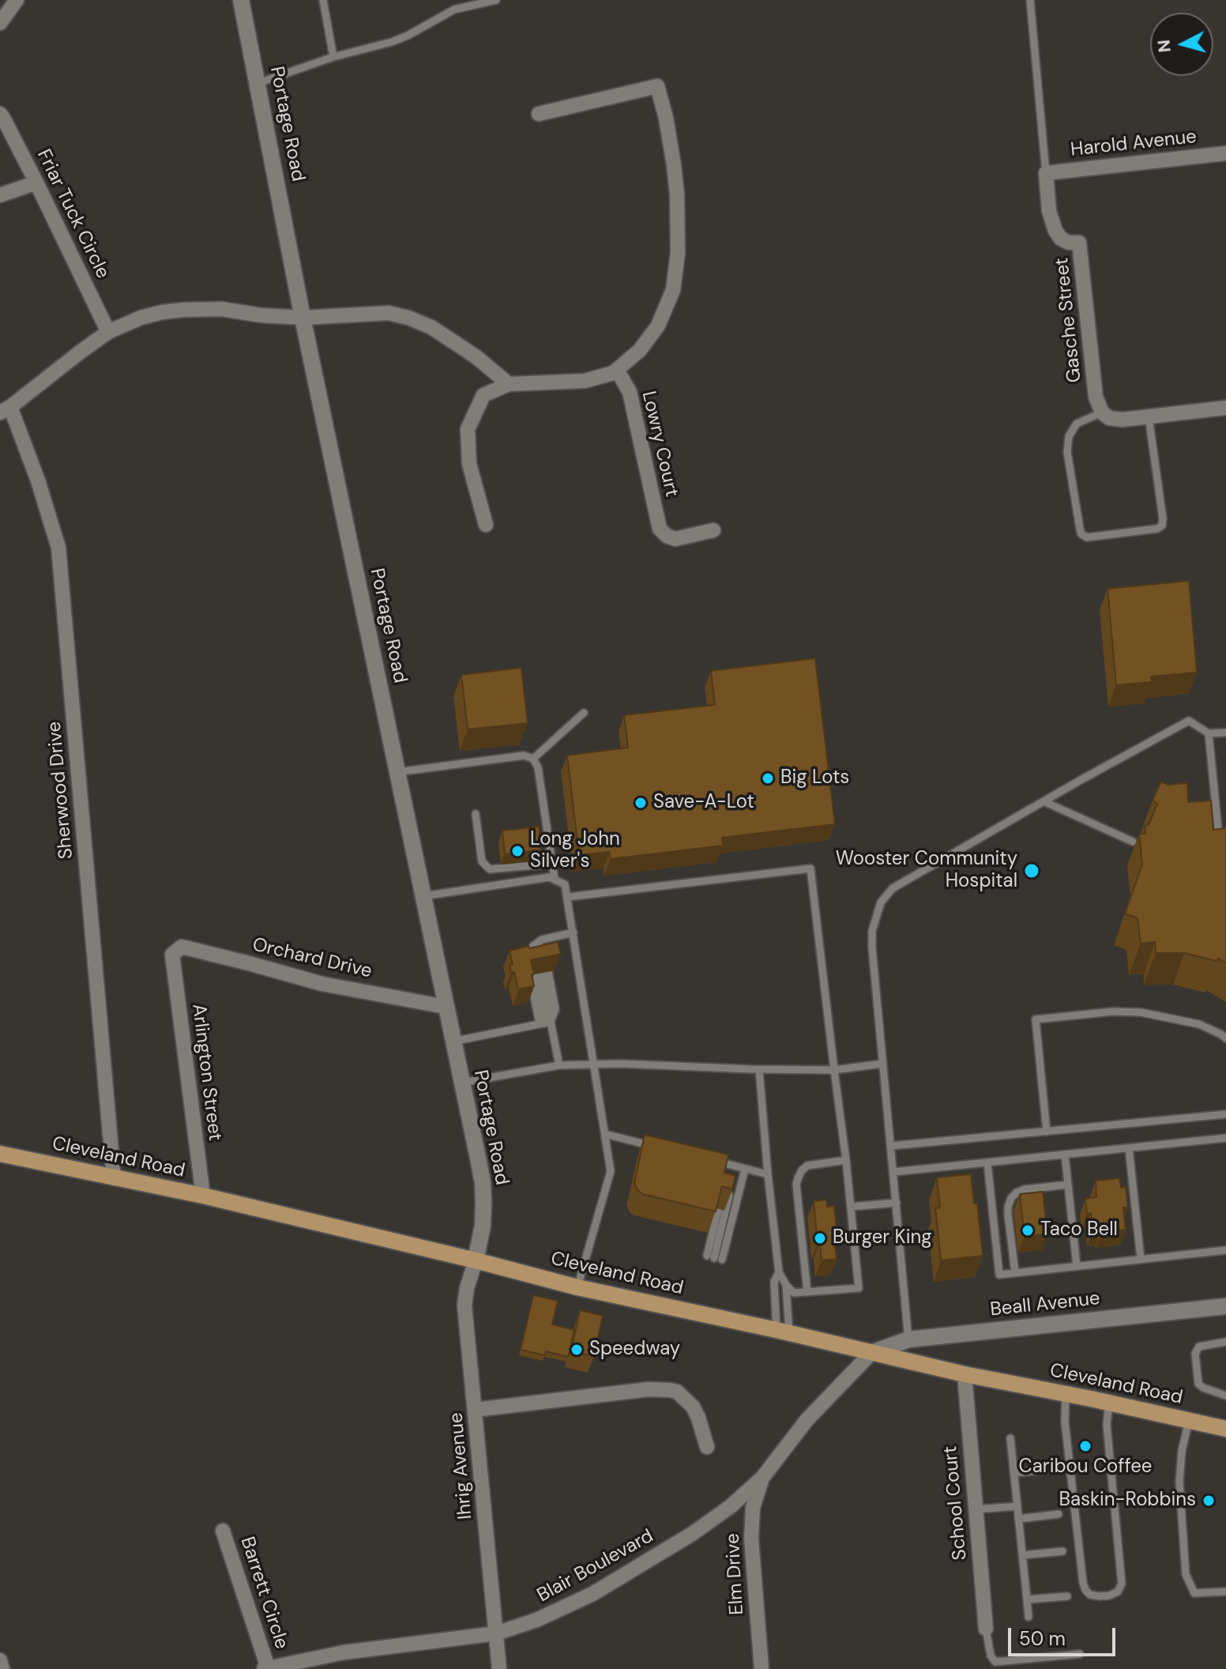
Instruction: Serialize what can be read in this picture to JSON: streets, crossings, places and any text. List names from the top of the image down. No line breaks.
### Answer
{"streets":{"main road":["Portage Road","Cleveland Road","Beall Avenue"],"street":["Harold Avenue","Friar Tuck Circle","Gasche Street","Lowry Court","Sherwood Drive","Orchard Drive","Arlington Street","Ihrig Avenue","School Court","Blair Boulevard","Elm Drive","Barrett Circle"]},"crossings":[["Portage Road","Orchard Drive"],["Portage Road","Cleveland Road"],["Portage Road","Ihrig Avenue"],["Harold Avenue","Gasche Street"],["Sherwood Drive","Cleveland Road"],["Orchard Drive","Arlington Street"],["Arlington Street","Cleveland Road"],["Cleveland Road","Beall Avenue"],["Cleveland Road","Ihrig Avenue"],["Cleveland Road","School Court"],["Cleveland Road","Blair Boulevard"],["Beall Avenue","Blair Boulevard"],["Ihrig Avenue","Blair Boulevard"],["Blair Boulevard","Elm Drive"],["Blair Boulevard","Barrett Circle"]],"places":["Big Lots","Save-A-Lot","Long John Silver's","Wooster Community Hospital","Taco Bell","Burger King","Speedway","Caribou Coffee","Baskin-Robbins"],"scale_bar":"50 m","north":"left"}
